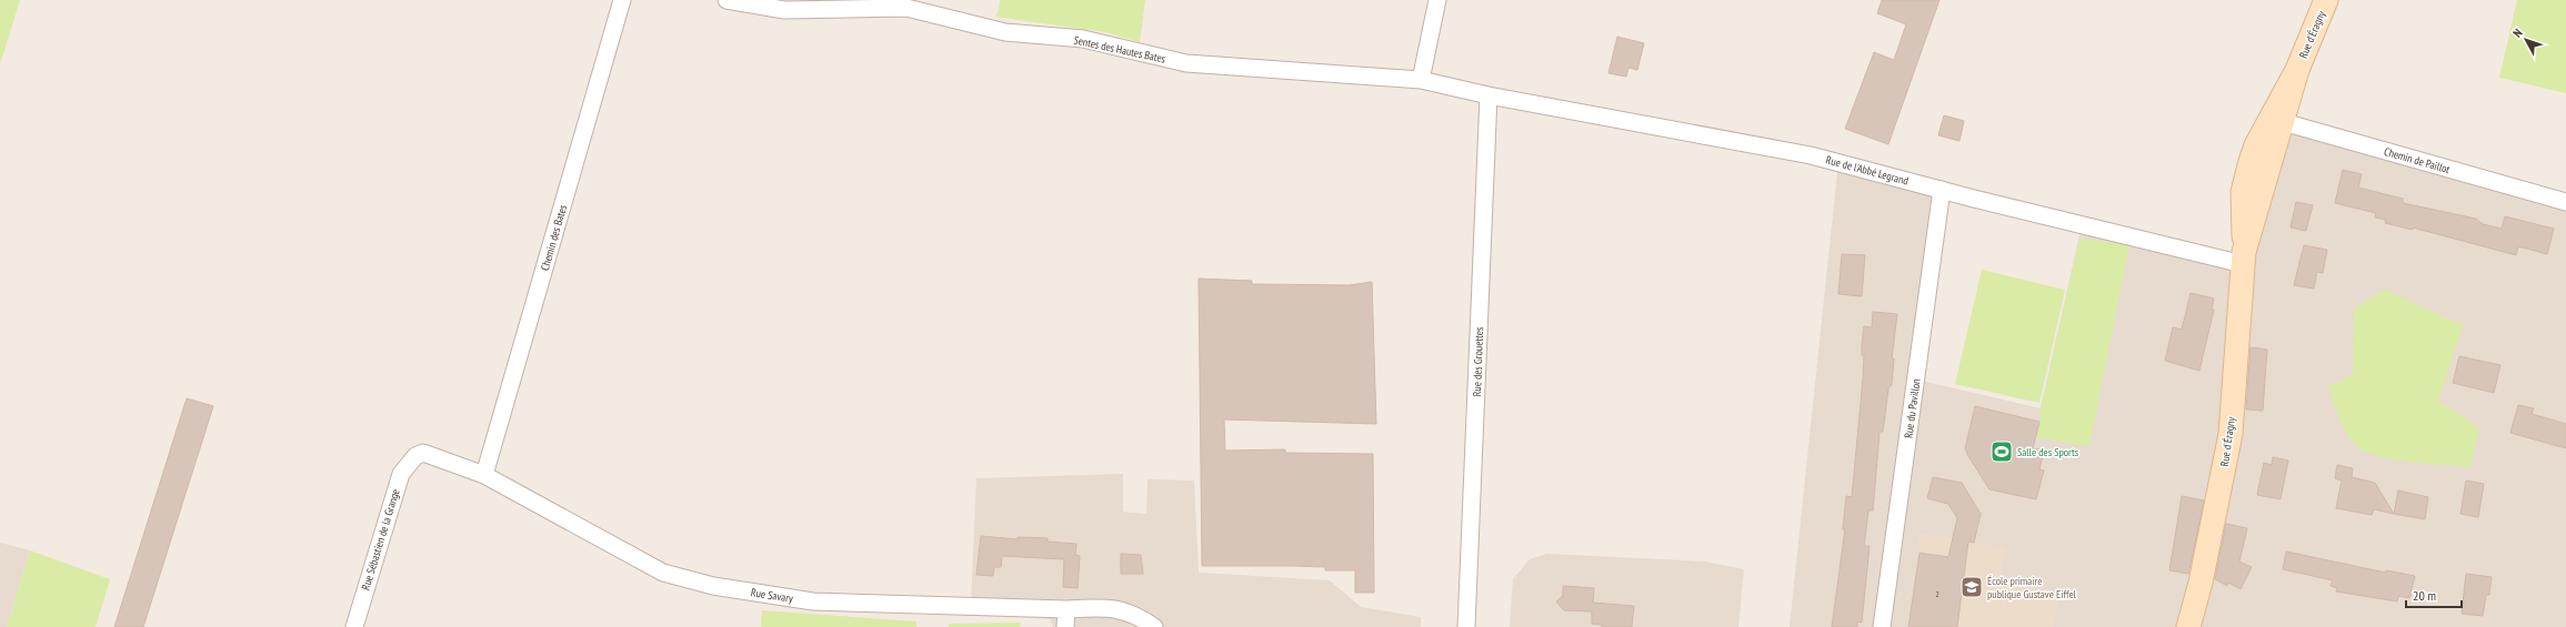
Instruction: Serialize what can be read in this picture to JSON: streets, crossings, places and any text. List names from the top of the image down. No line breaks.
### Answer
{"streets":{"street":["Rue d'Éragny","Sentes des Hautes Bates","Chemin de Paillot","Rue de l'Abbé Legrand","Chemin des Bates","Rue des Grouettes","Rue du Pavillon","Rue Sébastien de la Grange","Rue Savary"]},"crossings":[["Rue d'Éragny","Chemin de Paillot"],["Rue d'Éragny","Rue de l'Abbé Legrand"],["Sentes des Hautes Bates","Rue de l'Abbé Legrand"],["Sentes des Hautes Bates","Rue des Grouettes"],["Rue de l'Abbé Legrand","Rue des Grouettes"],["Rue de l'Abbé Legrand","Rue du Pavillon"],["Chemin des Bates","Rue Savary"],["Rue Sébastien de la Grange","Rue Savary"]],"places":{"sports":["Salle des Sports"],"school or university":["École primaire publique Gustave Eiffel"]},"house_numbers":["2"],"scale_bar":"20 m","north":"top left"}
